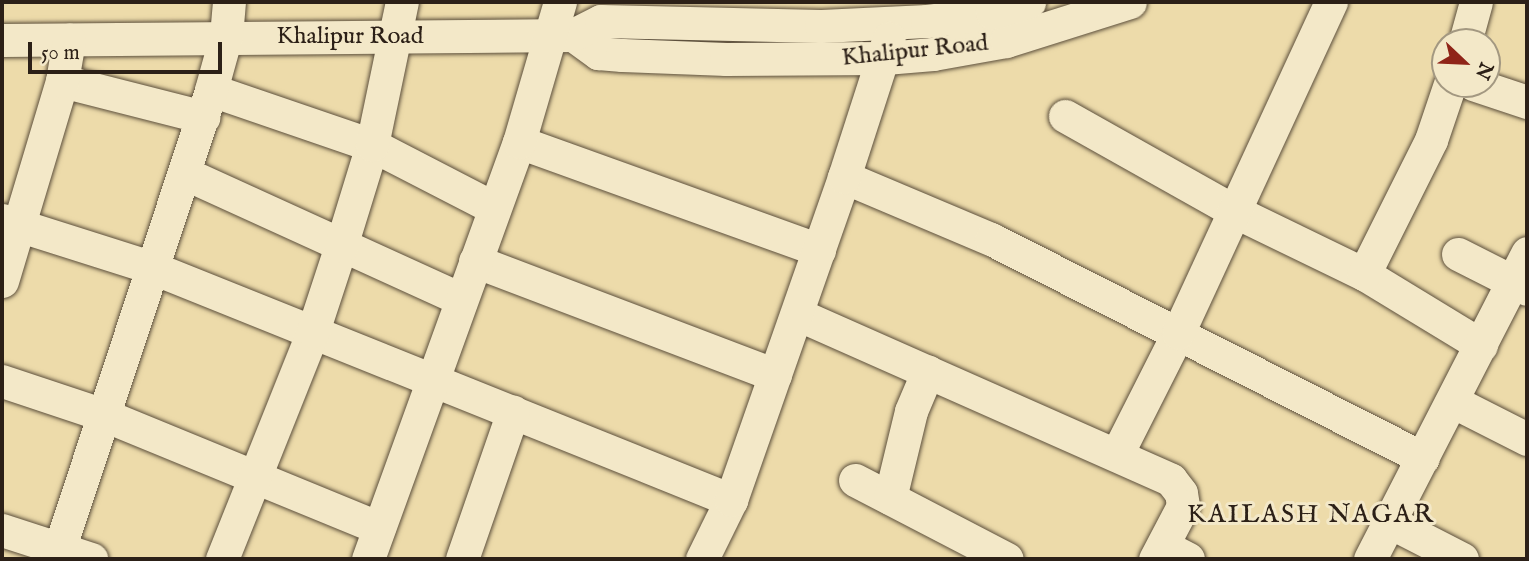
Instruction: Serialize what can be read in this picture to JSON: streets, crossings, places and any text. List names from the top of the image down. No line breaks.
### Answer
{"streets":{"street":["Khalipur Road"]},"districts":["KAILASH NAGAR"],"scale_bar":"50 m","north":"bottom right"}
